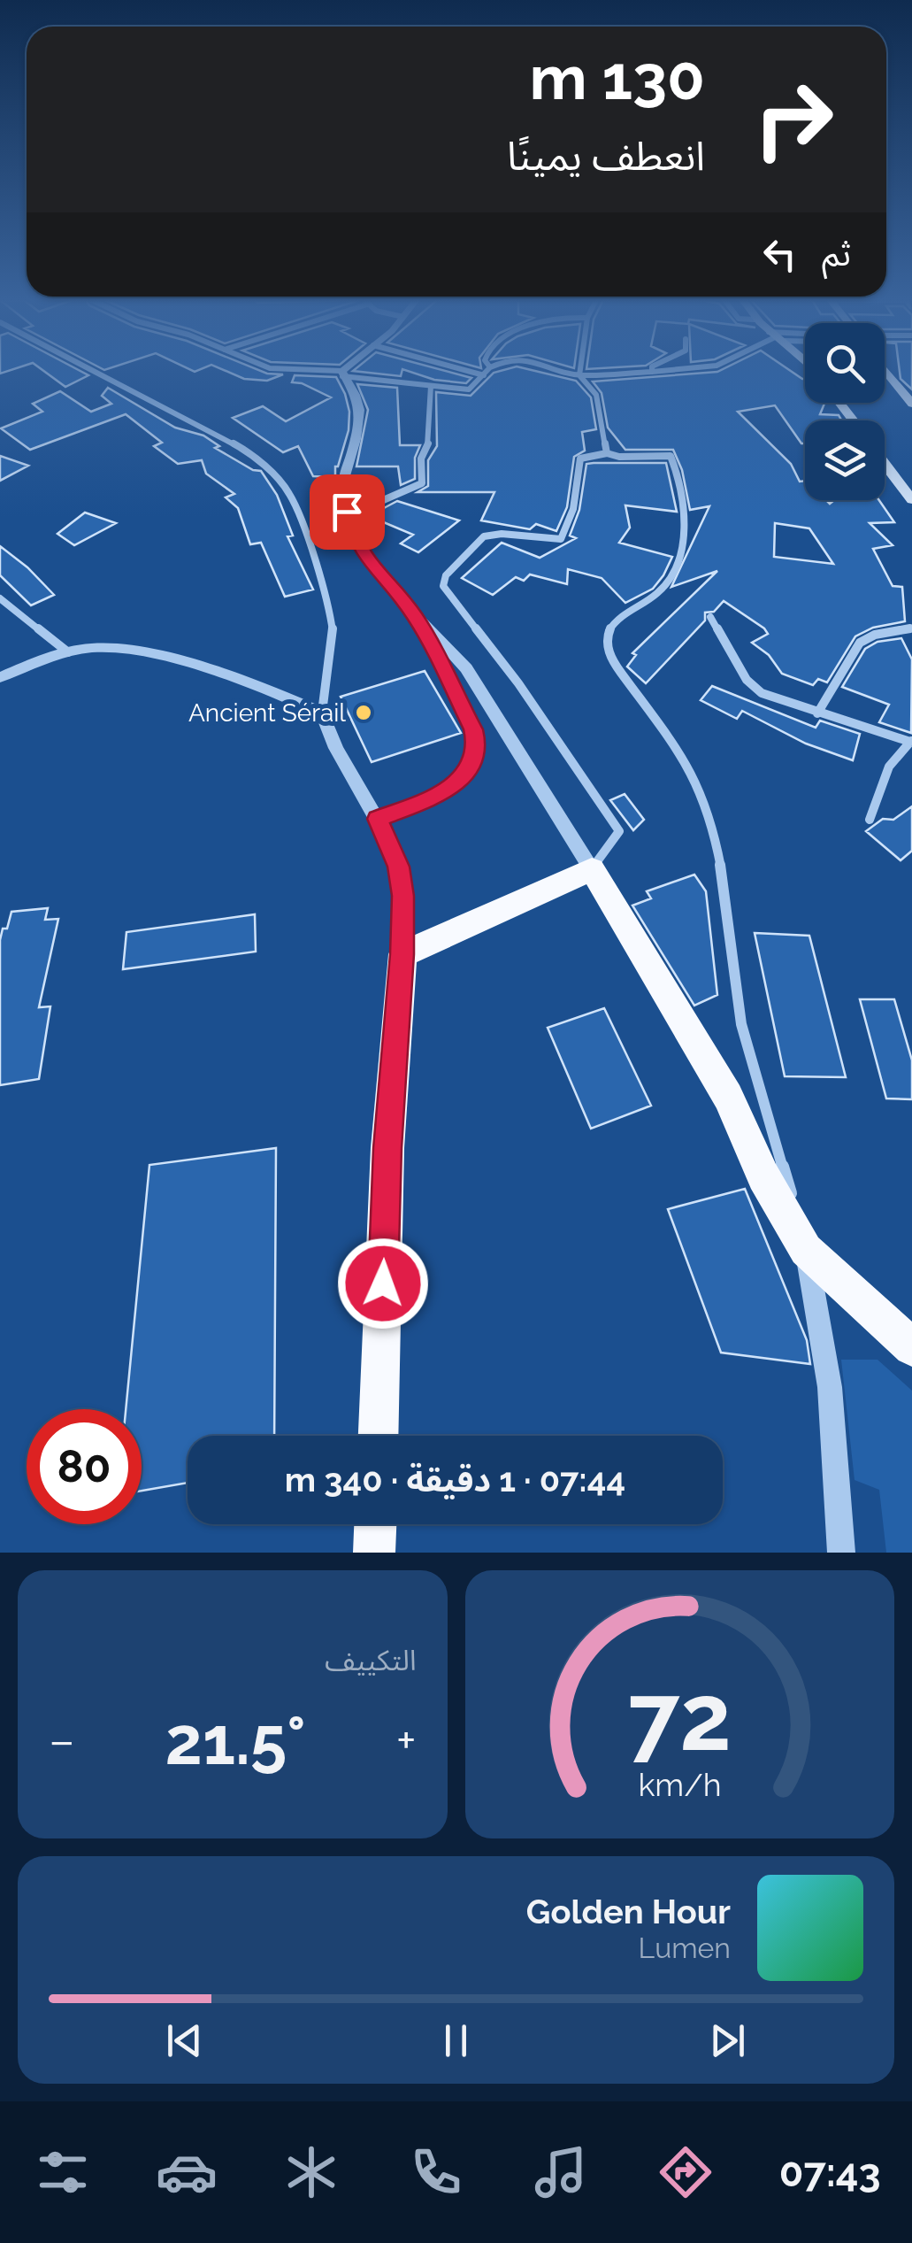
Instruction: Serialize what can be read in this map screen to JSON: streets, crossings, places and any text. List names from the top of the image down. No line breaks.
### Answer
{"places":["Ancient Sérail"],"page":{"turn":["130 m","انعطف يمينًا"],"then":"ثم","limit":"80","trip":"07:44 · 1 دقيقة · 340 m","tile":"التكييف","heat":["−","21.5°","+"],"song":["Golden Hour","Lumen"],"tabs":"07:43","gauge":["72","km/h"]}}
